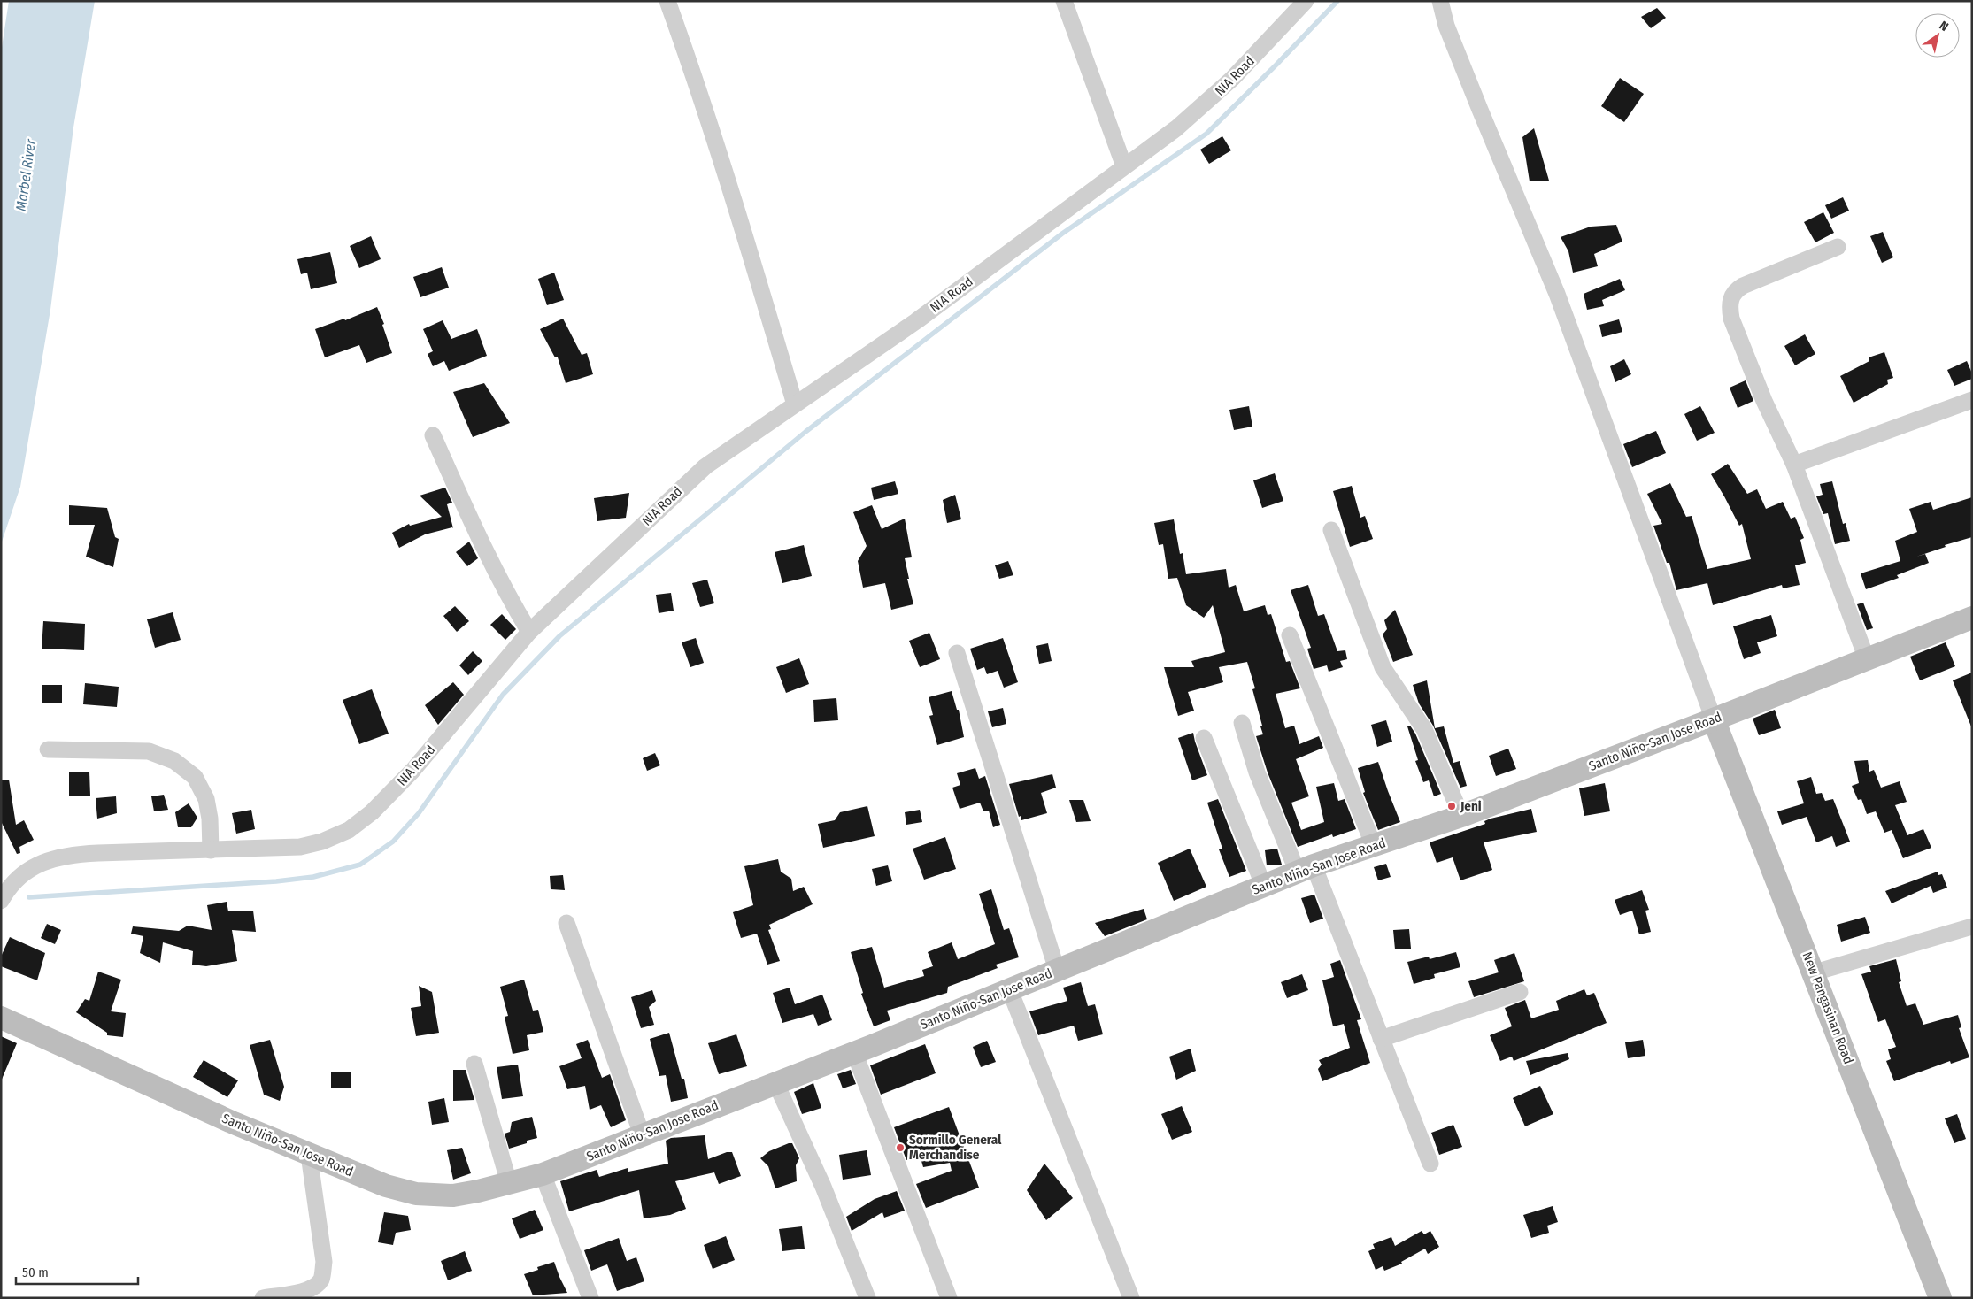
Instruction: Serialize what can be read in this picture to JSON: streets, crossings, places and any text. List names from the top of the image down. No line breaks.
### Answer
{"streets":{"main road":["Santo Niño-San Jose Road","New Pangasinan Road"],"street":["NIA Road"]},"crossings":[["Santo Niño-San Jose Road","New Pangasinan Road"]],"water":["Marbel River"],"places":["Jeni","Sormillo General Merchandise"],"scale_bar":"50 m","north":"top right"}
